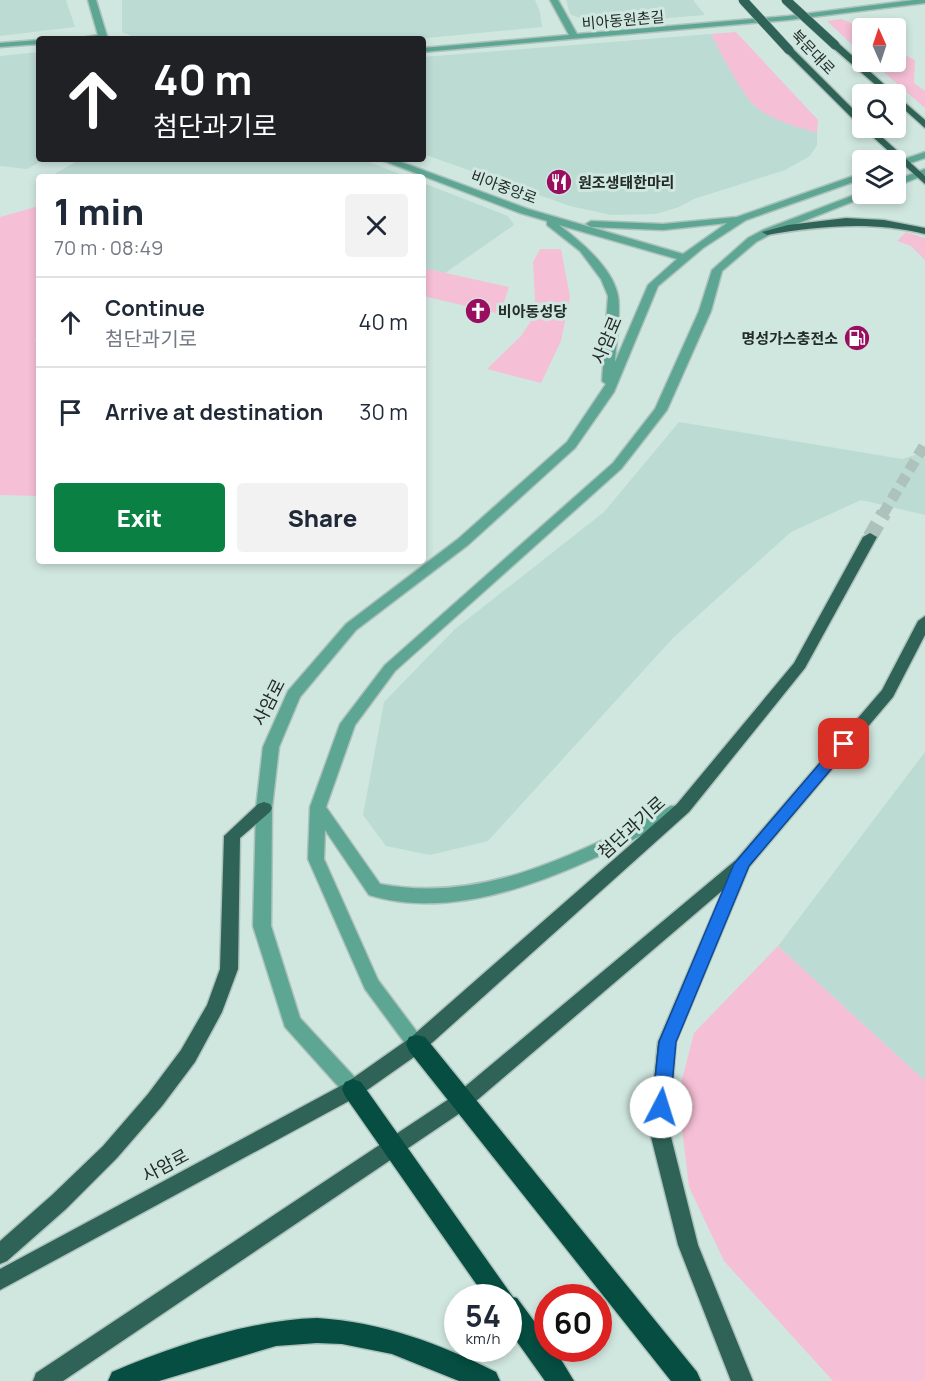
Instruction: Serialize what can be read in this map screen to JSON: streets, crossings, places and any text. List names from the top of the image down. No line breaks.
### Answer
{"streets":{"main road":["북문대로","사암로","첨단과기로"],"street":["비아동원촌길","비아중앙로"]},"crossings":[["비아중앙로","사암로"],["사암로","첨단과기로"]],"places":{"restaurant":["원조생태한마리"],"church":["비아동성당"],"fuel station":["명성가스충전소"]},"north":"top","page":{"turn":["40 m","첨단과기로"],"heading":["1 min","70 m · 08:49"],"list":[{"name":"Continue","note":"첨단과기로","value":"40 m"},{"name":"Arrive at destination","value":"30 m"}],"buttons":["Exit","Share"],"speed":"54 km/h","limit":"60"}}
